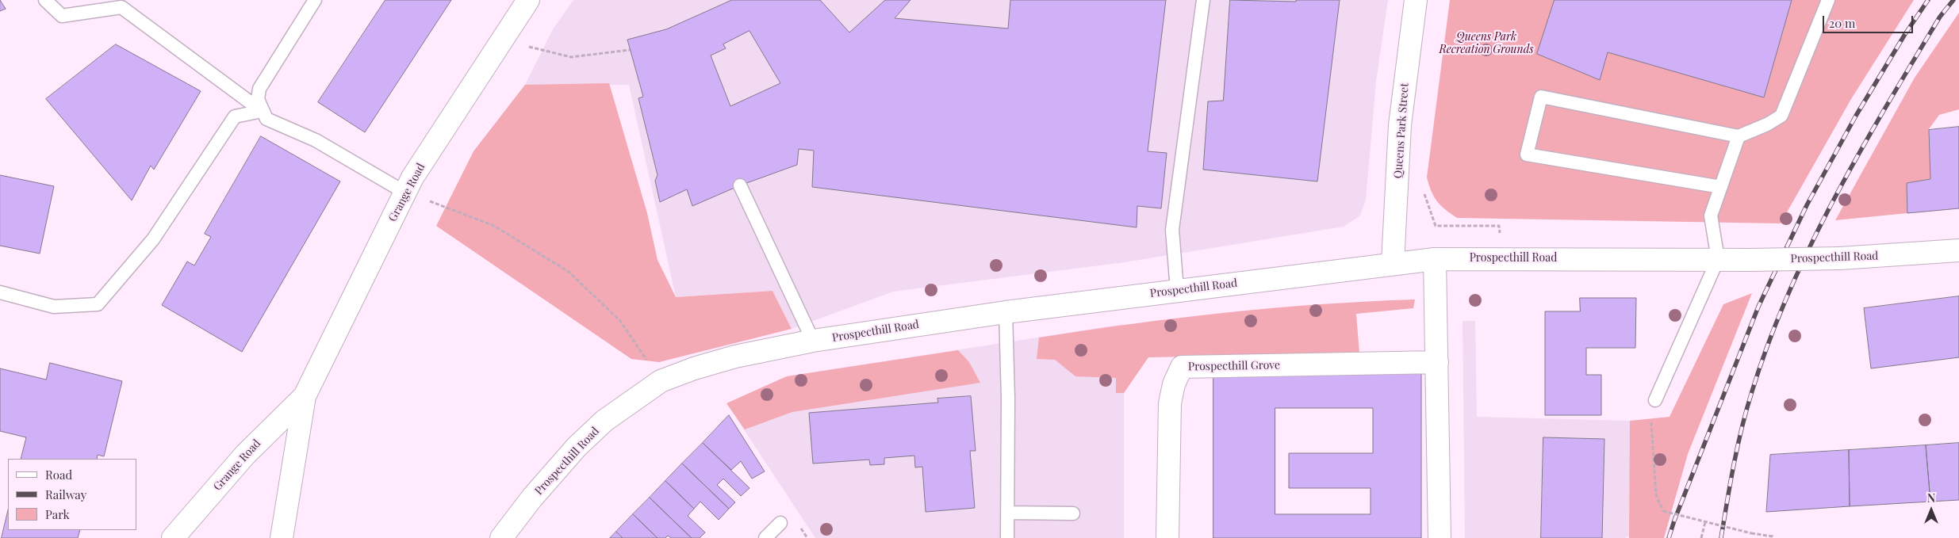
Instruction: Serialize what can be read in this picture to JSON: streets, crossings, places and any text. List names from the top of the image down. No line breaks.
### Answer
{"streets":{"street":["Queens Park Street","Grange Road","Prospecthill Road","Prospecthill Grove"]},"crossings":[["Queens Park Street","Prospecthill Road"]],"parks":["Queens Park Recreation Grounds"],"legend":["Road","Railway","Park"],"scale_bar":"20 m","north":"top"}
